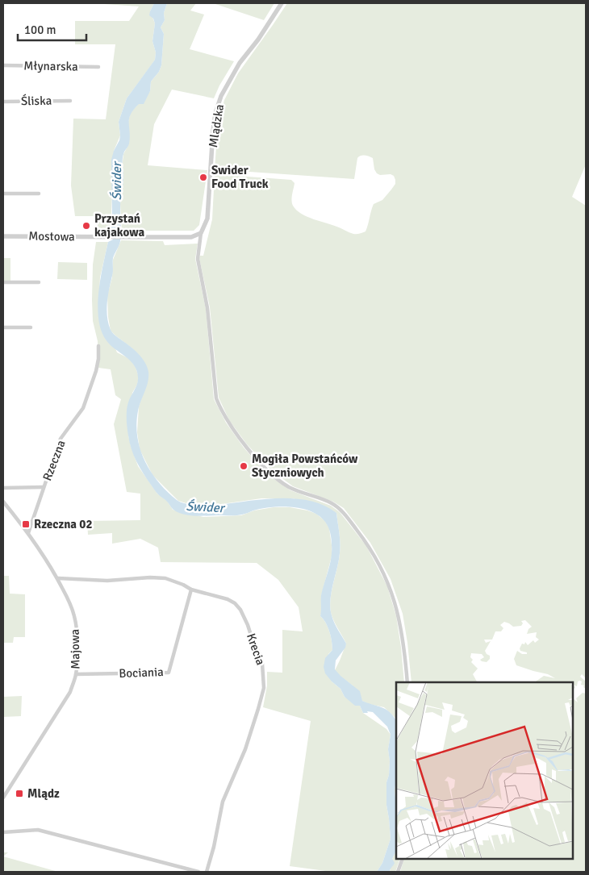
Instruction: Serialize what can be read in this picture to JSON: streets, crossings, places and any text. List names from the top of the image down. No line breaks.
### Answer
{"streets":{"street":["Młynarska","Śliska","Mlądzka","Mostowa","Rzeczna","Majowa","Krecia","Bociania"]},"crossings":[["Mlądzka","Mostowa"],["Rzeczna","Majowa"],["Majowa","Krecia"],["Majowa","Bociania"],["Krecia","Bociania"]],"water":["Świder"],"places":{"other":["Swider Food Truck","Przystań kajakowa","Mogiła Powstańców Styczniowych"],"transit":["Rzeczna 02","Mlądz"]},"scale_bar":"100 m"}
